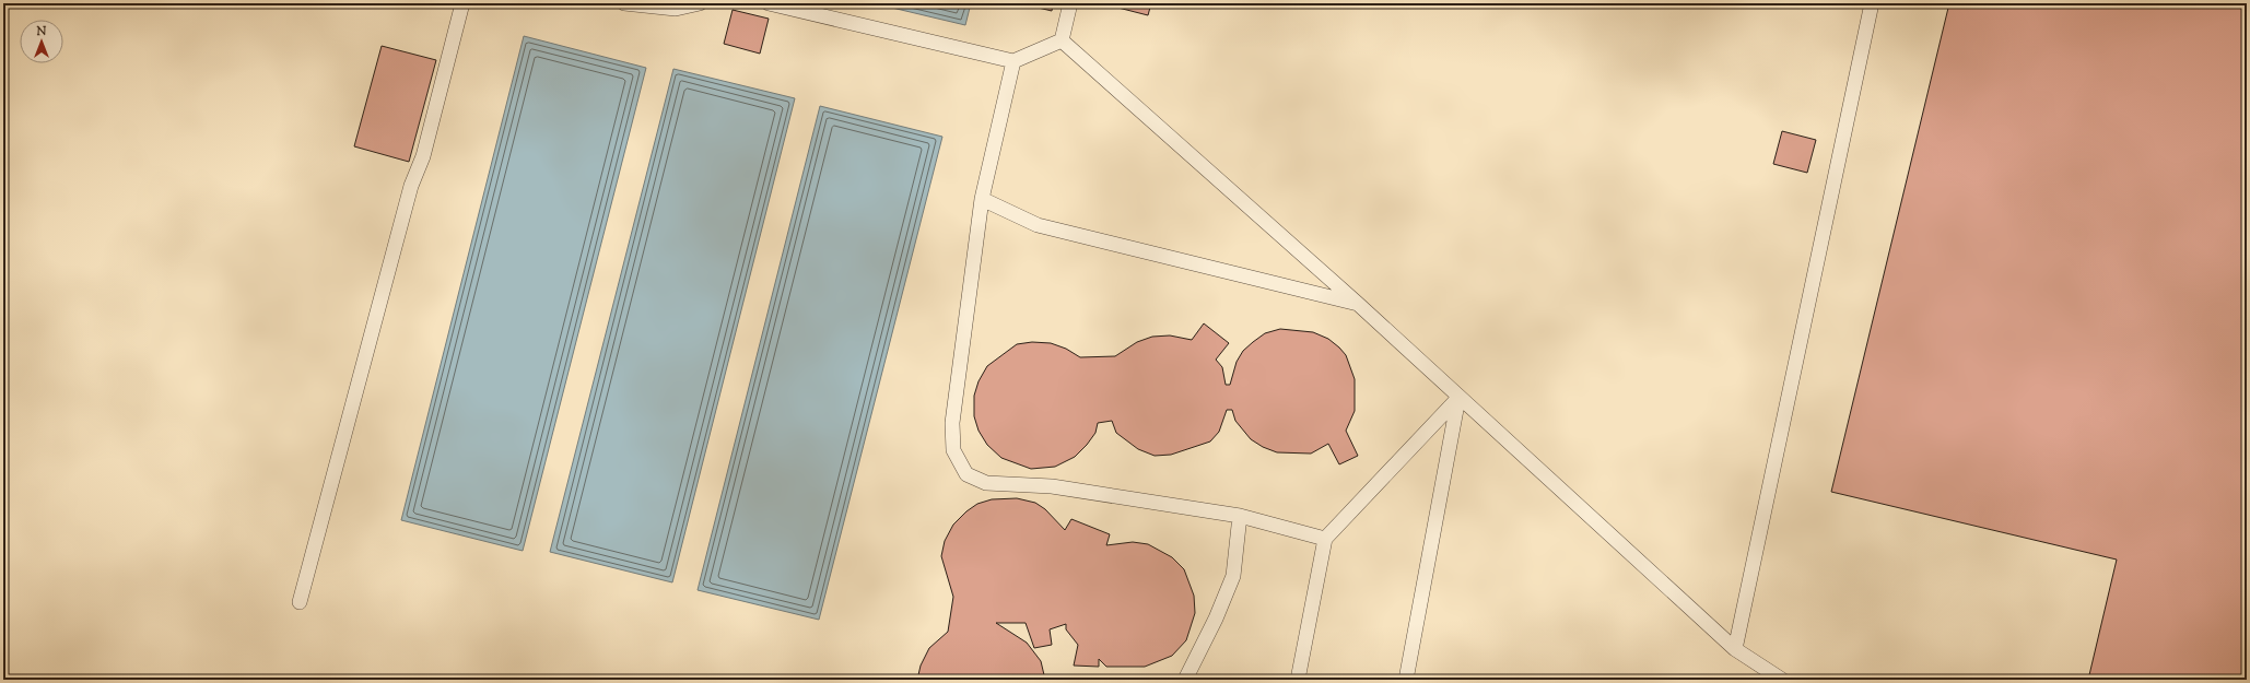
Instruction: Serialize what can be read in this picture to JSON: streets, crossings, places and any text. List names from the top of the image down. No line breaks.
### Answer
{"north":"top"}
